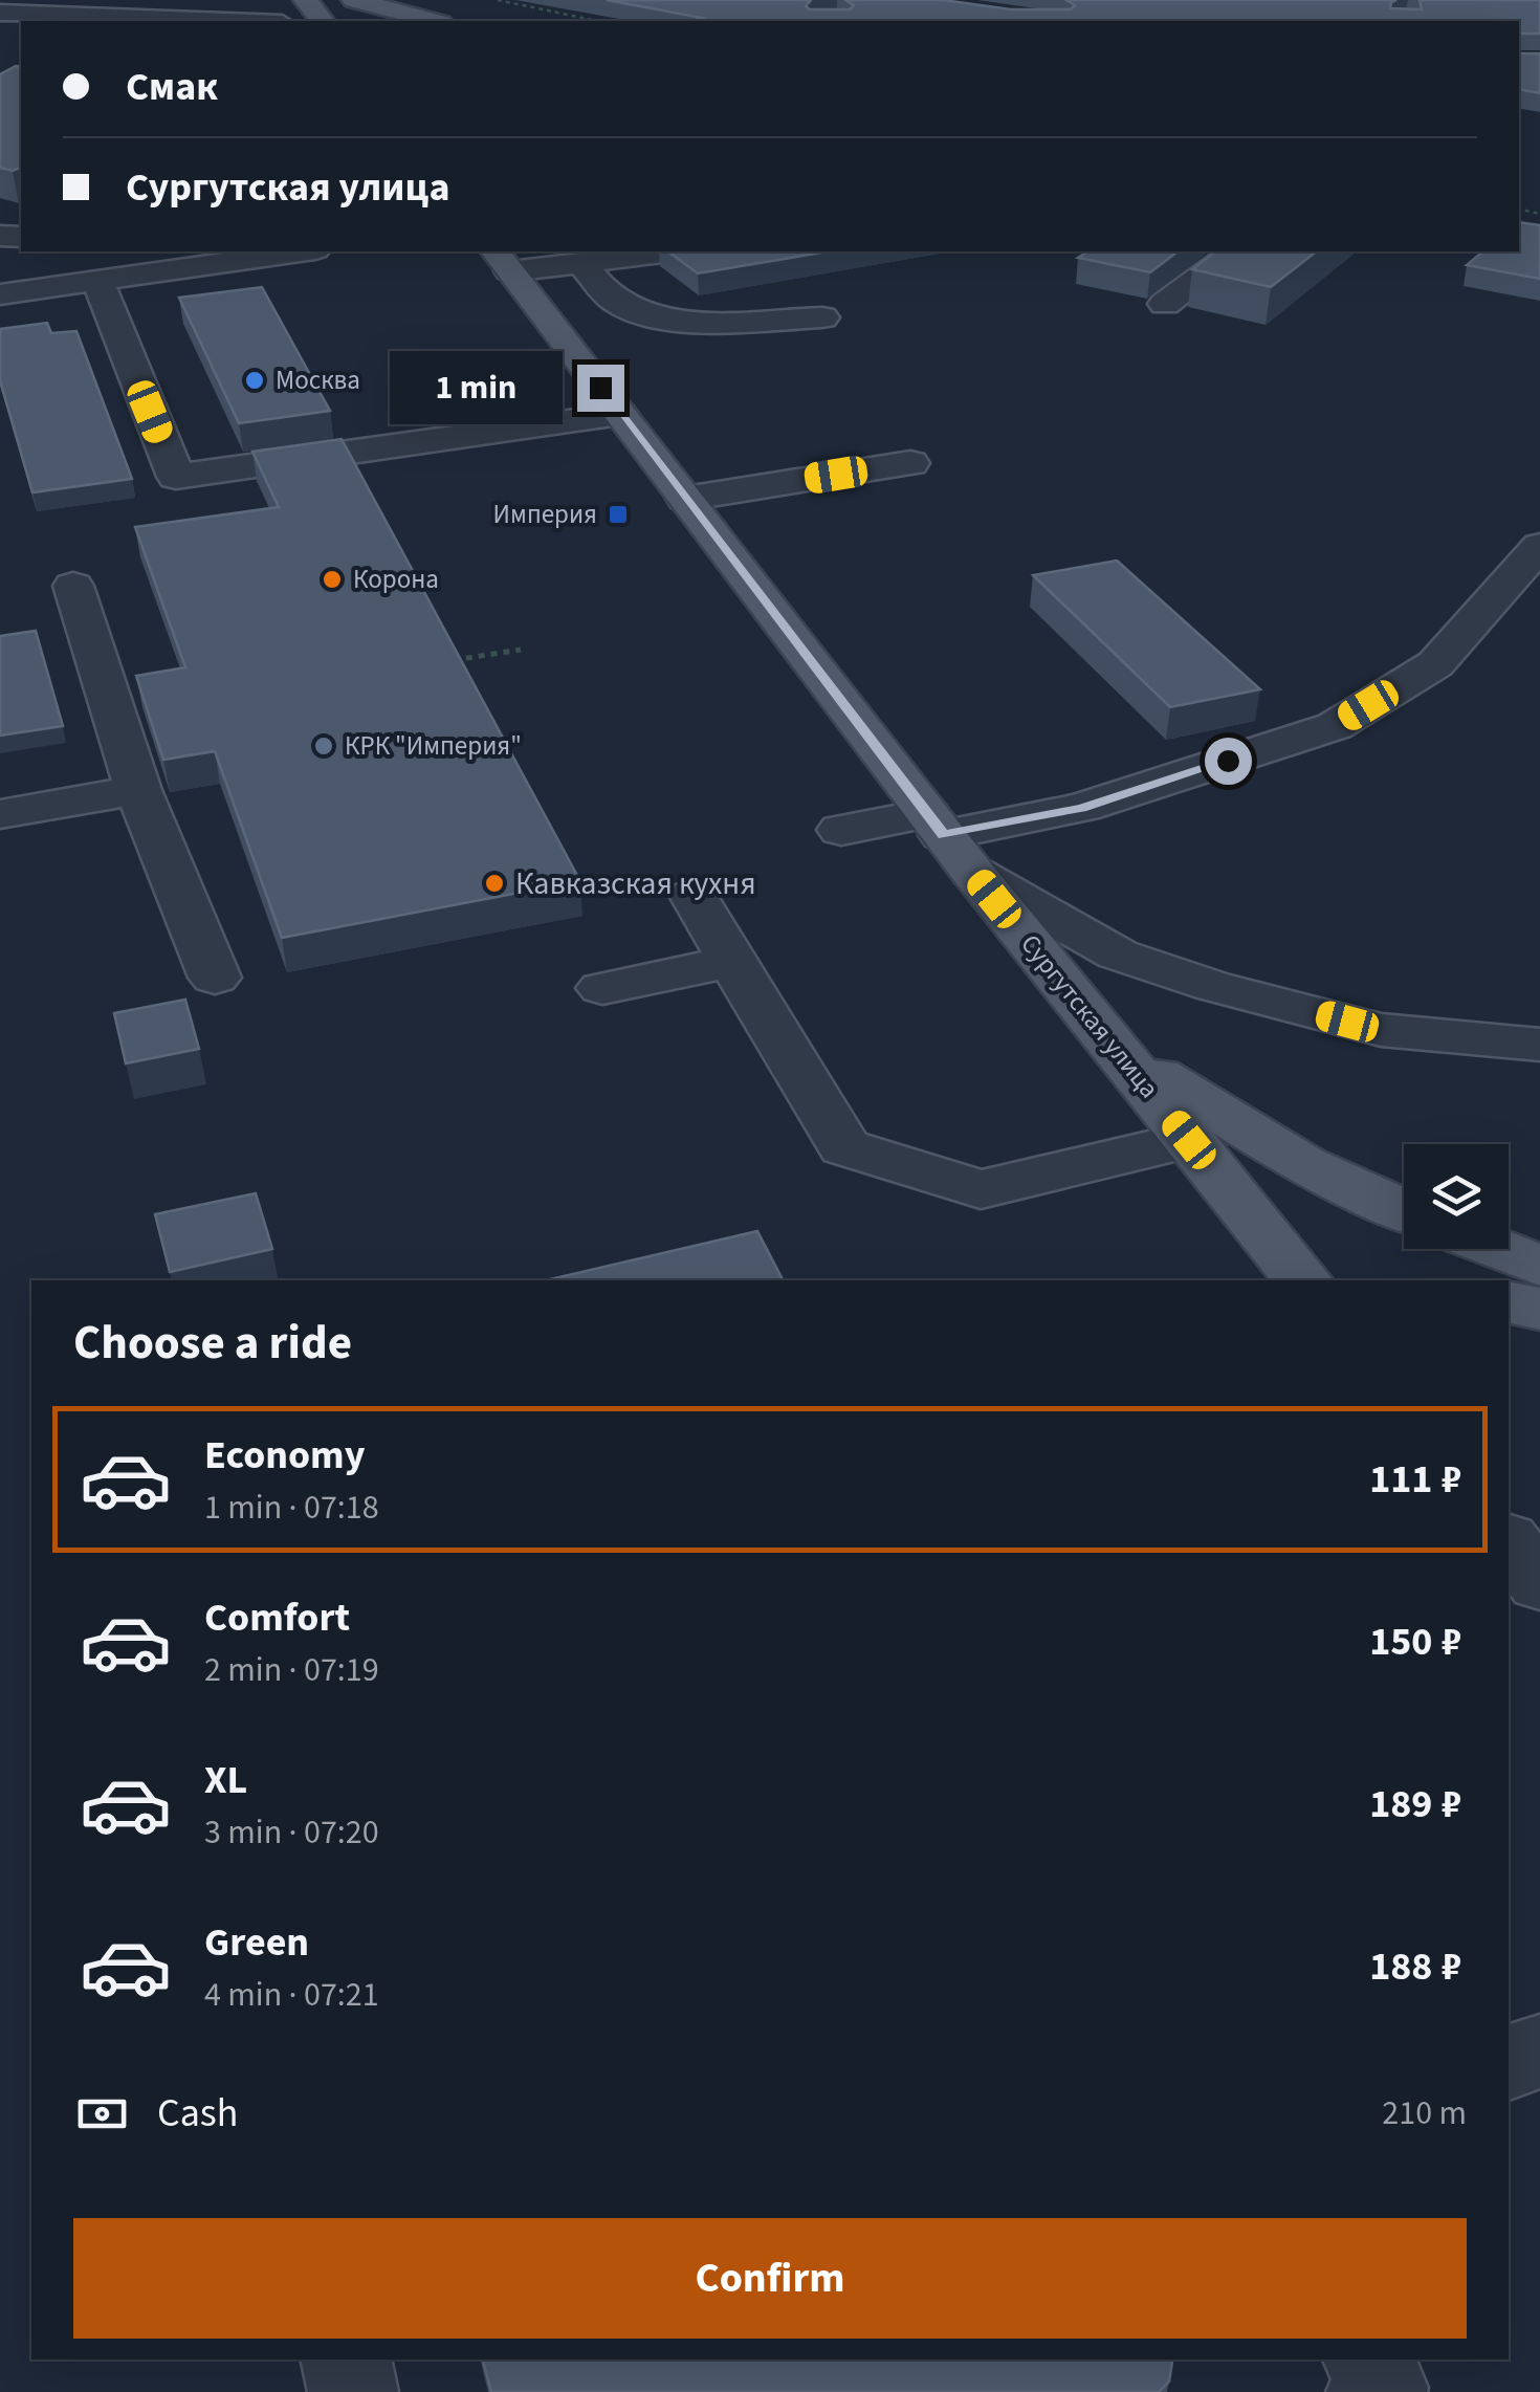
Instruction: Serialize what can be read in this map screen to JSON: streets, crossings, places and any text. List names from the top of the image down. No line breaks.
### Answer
{"streets":{"main road":["Сургутская улица"]},"places":{"other":["Москва","Корона","КРК \"Империя\"","Кавказская кухня"],"transit":["Империя"]},"page":{"banner":["Смак","Сургутская улица"],"bubble":"1 min","heading":"Choose a ride","list":[{"name":"Economy","note":"1 min · 07:18","value":"111 ₽"},{"name":"Comfort","note":"2 min · 07:19","value":"150 ₽"},{"name":"XL","note":"3 min · 07:20","value":"189 ₽"},{"name":"Green","note":"4 min · 07:21","value":"188 ₽"}],"pay":["Cash","210 m"],"buttons":"Confirm"}}
